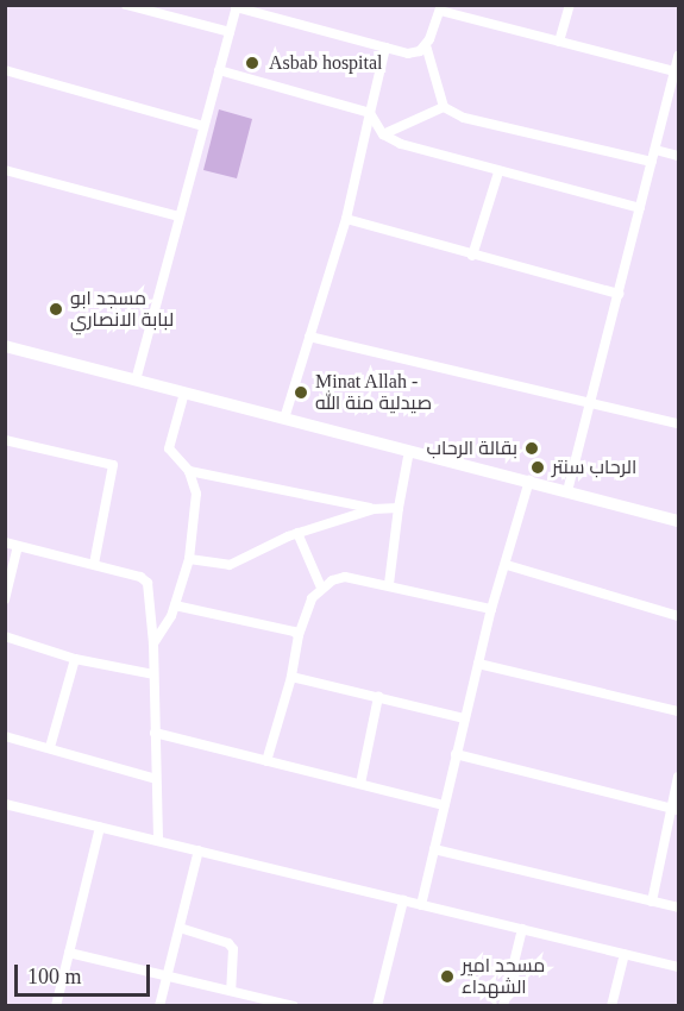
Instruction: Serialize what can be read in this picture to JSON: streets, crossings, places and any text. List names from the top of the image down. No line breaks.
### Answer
{"places":["Asbab hospital","مسجد ابو لبابة الانصاري","Minat Allah - صيدلية منة الله","بقالة الرحاب","الرحاب سنتر","مسجد امير الشهداء"],"scale_bar":"100 m"}
